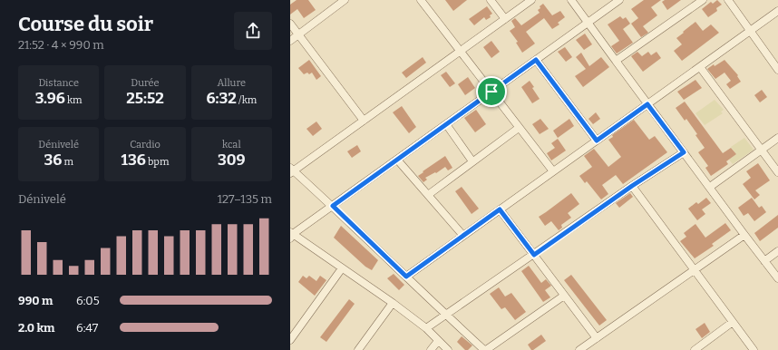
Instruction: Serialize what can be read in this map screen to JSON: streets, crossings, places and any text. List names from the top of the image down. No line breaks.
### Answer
{"page":{"heading":["Course du soir","21:52 · 4 × 990 m"],"stats":[["Distance","3.96 km"],["Durée","25:52"],["Allure","6:32 /km"],["Dénivelé","36 m"],["Cardio","136 bpm"],["kcal","309"]],"chart":["Dénivelé","127–135 m"],"list":[{"name":"990 m","note":"6:05"},{"name":"2.0 km","note":"6:47"}]}}
